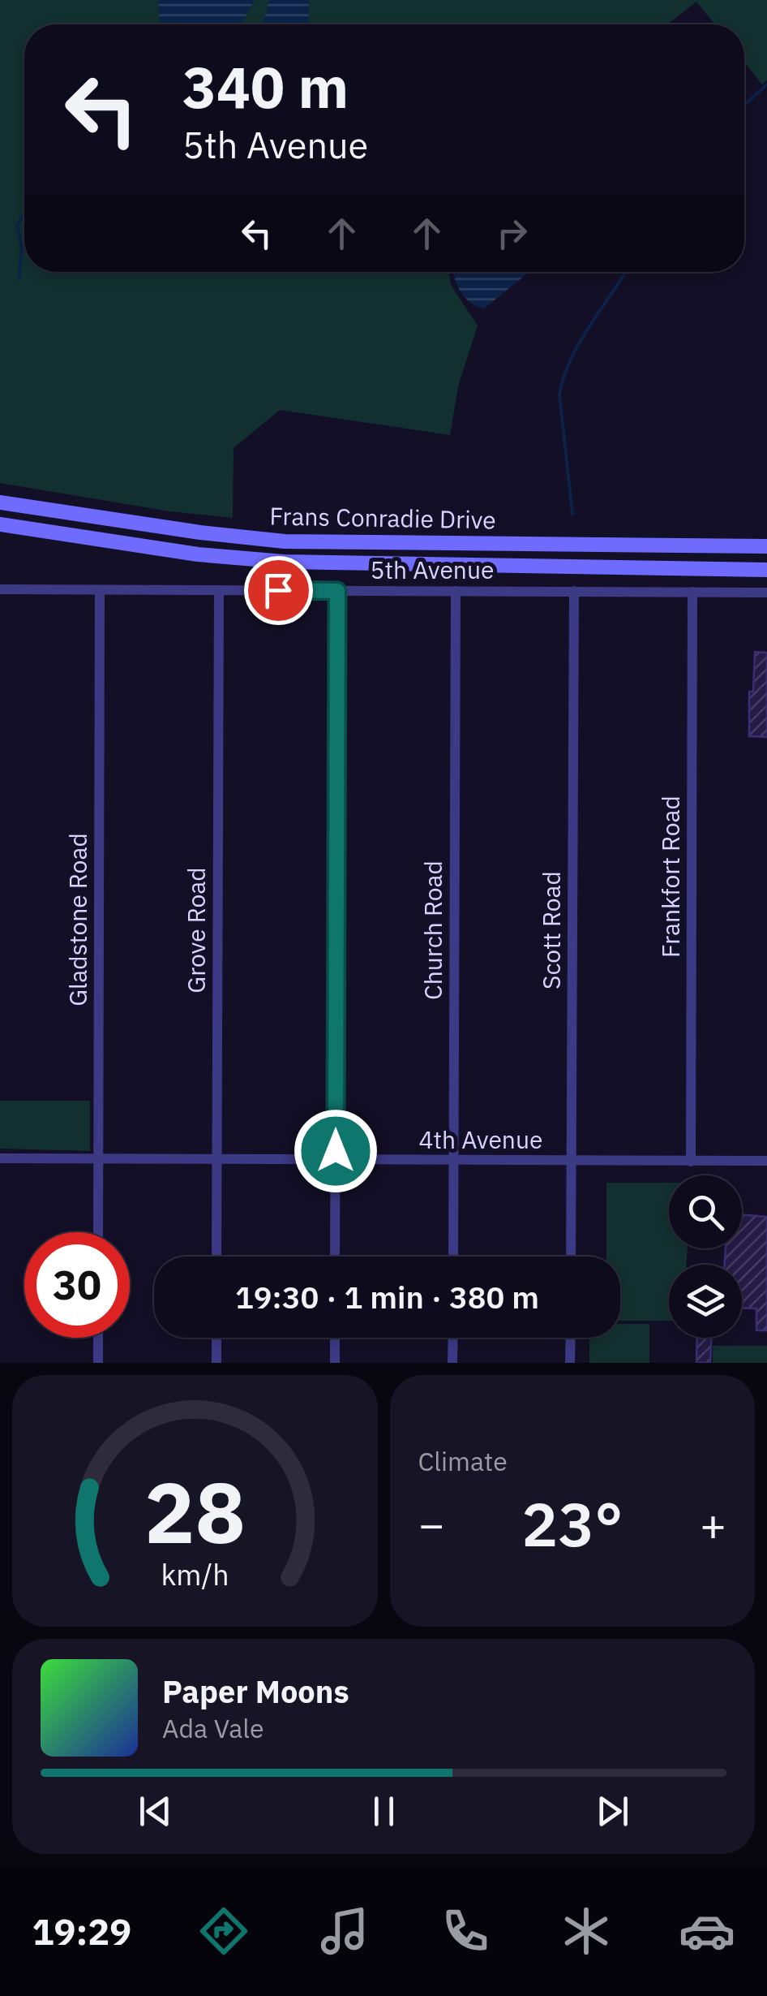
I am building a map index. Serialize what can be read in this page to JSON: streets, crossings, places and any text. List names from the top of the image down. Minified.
{"streets":{"main road":["Frans Conradie Drive"],"street":["5th Avenue","Frankfort Road","Gladstone Road","Grove Road","Church Road","Scott Road","4th Avenue"]},"crossings":[["5th Avenue","Frankfort Road"],["5th Avenue","Gladstone Road"],["5th Avenue","Grove Road"],["5th Avenue","Church Road"],["5th Avenue","Scott Road"],["Frankfort Road","4th Avenue"],["Gladstone Road","4th Avenue"],["Grove Road","4th Avenue"],["Church Road","4th Avenue"],["Scott Road","4th Avenue"]],"page":{"turn":["340 m","5th Avenue"],"limit":"30","trip":"19:30 · 1 min · 380 m","tile":"Climate","heat":["−","23°","+"],"song":["Paper Moons","Ada Vale"],"tabs":"19:29","gauge":["28","km/h"]}}
